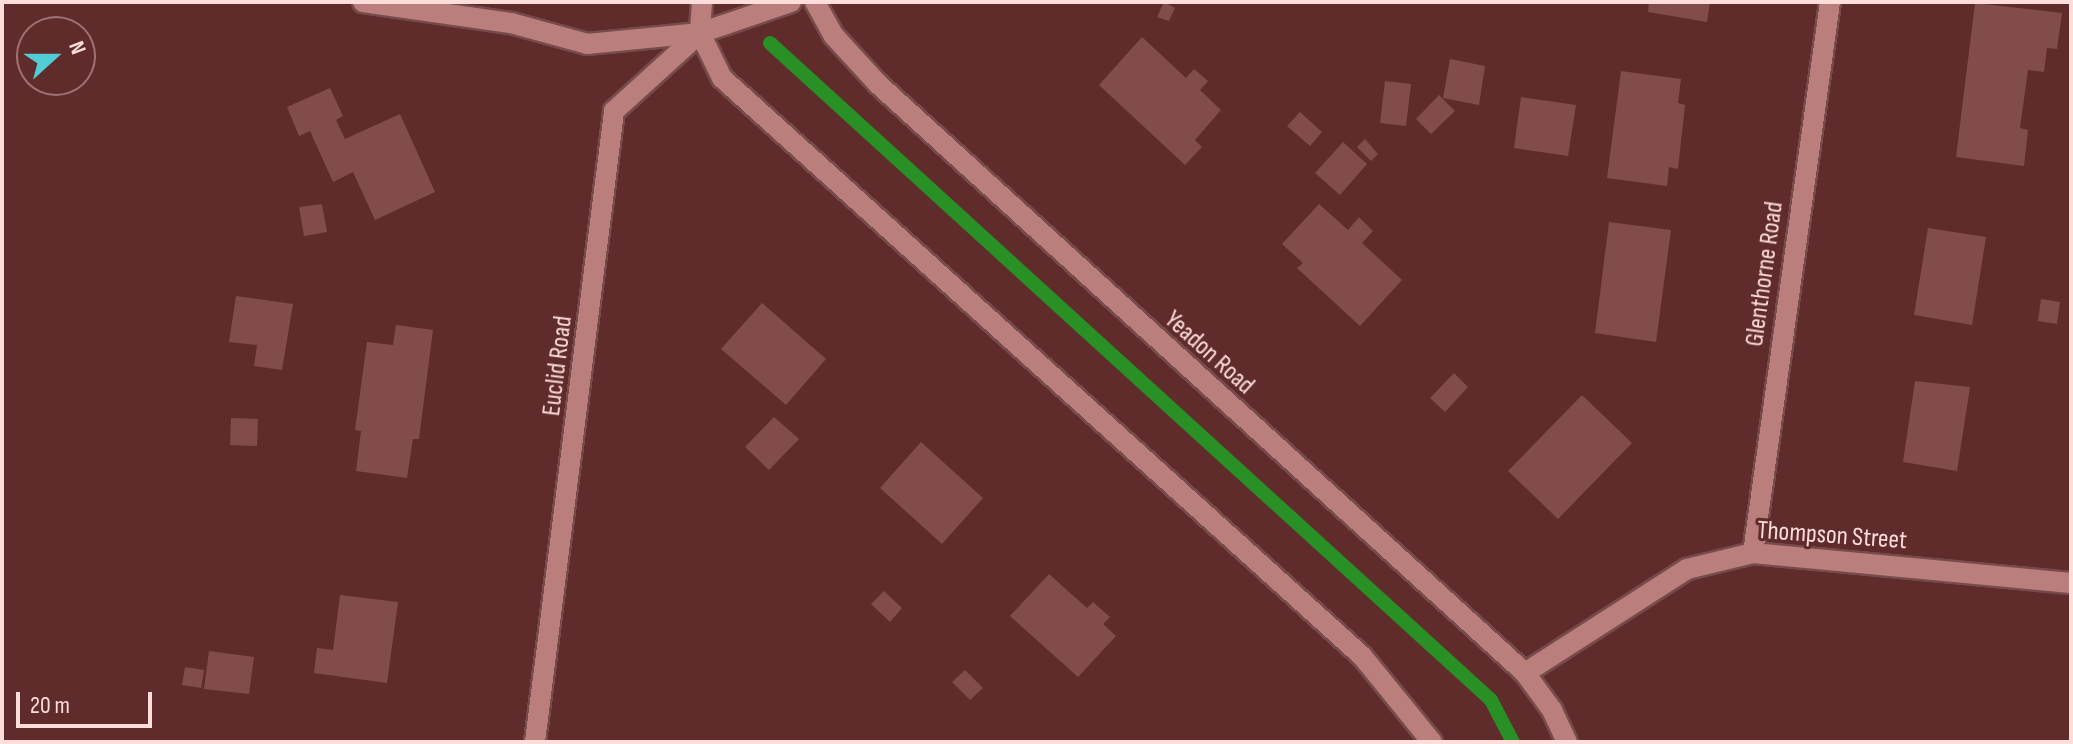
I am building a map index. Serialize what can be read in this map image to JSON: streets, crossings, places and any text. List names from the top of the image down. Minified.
{"streets":{"street":["Glenthorne Road","Yeadon Road","Euclid Road","Thompson Street"]},"crossings":[["Glenthorne Road","Thompson Street"],["Yeadon Road","Thompson Street"]],"scale_bar":"20 m","north":"right"}
